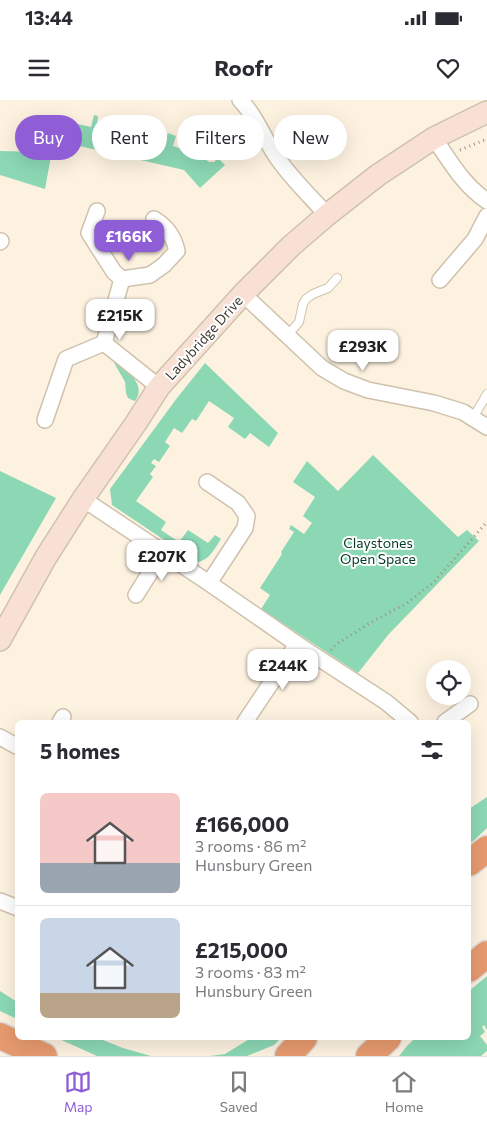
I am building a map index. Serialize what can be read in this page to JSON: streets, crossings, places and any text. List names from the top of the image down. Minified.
{"streets":{"street":["Ladybridge Drive"]},"parks":["Claystones Open Space"],"page":{"status":"13:44","header":"Roofr","chip":["Buy","Rent","Filters","New"],"price":["£166K","£215K","£293K","£207K","£244K"],"heading":"5 homes","list":[{"name":"£166,000","note":"3 rooms · 86 m² · Hunsbury Green"},{"name":"£215,000","note":"3 rooms · 83 m² · Hunsbury Green"}],"tabs":["Map","Saved","Home"]}}
